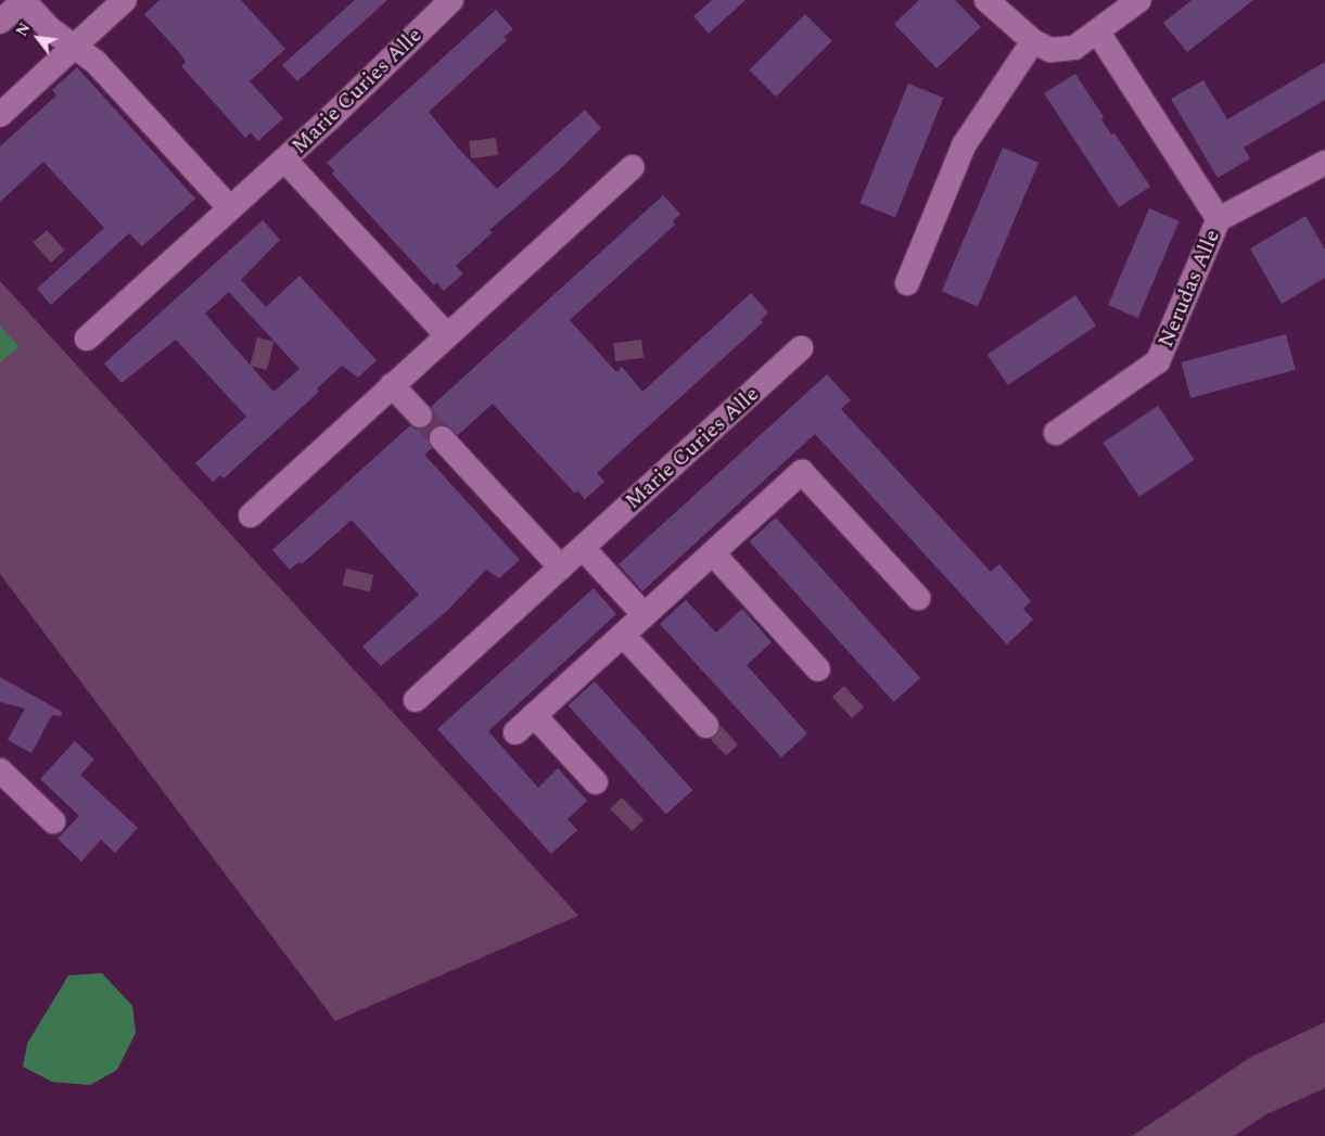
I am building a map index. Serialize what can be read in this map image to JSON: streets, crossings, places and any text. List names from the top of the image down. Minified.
{"streets":{"street":["Marie Curies Alle","Nerudas Alle"]},"north":"top left"}
